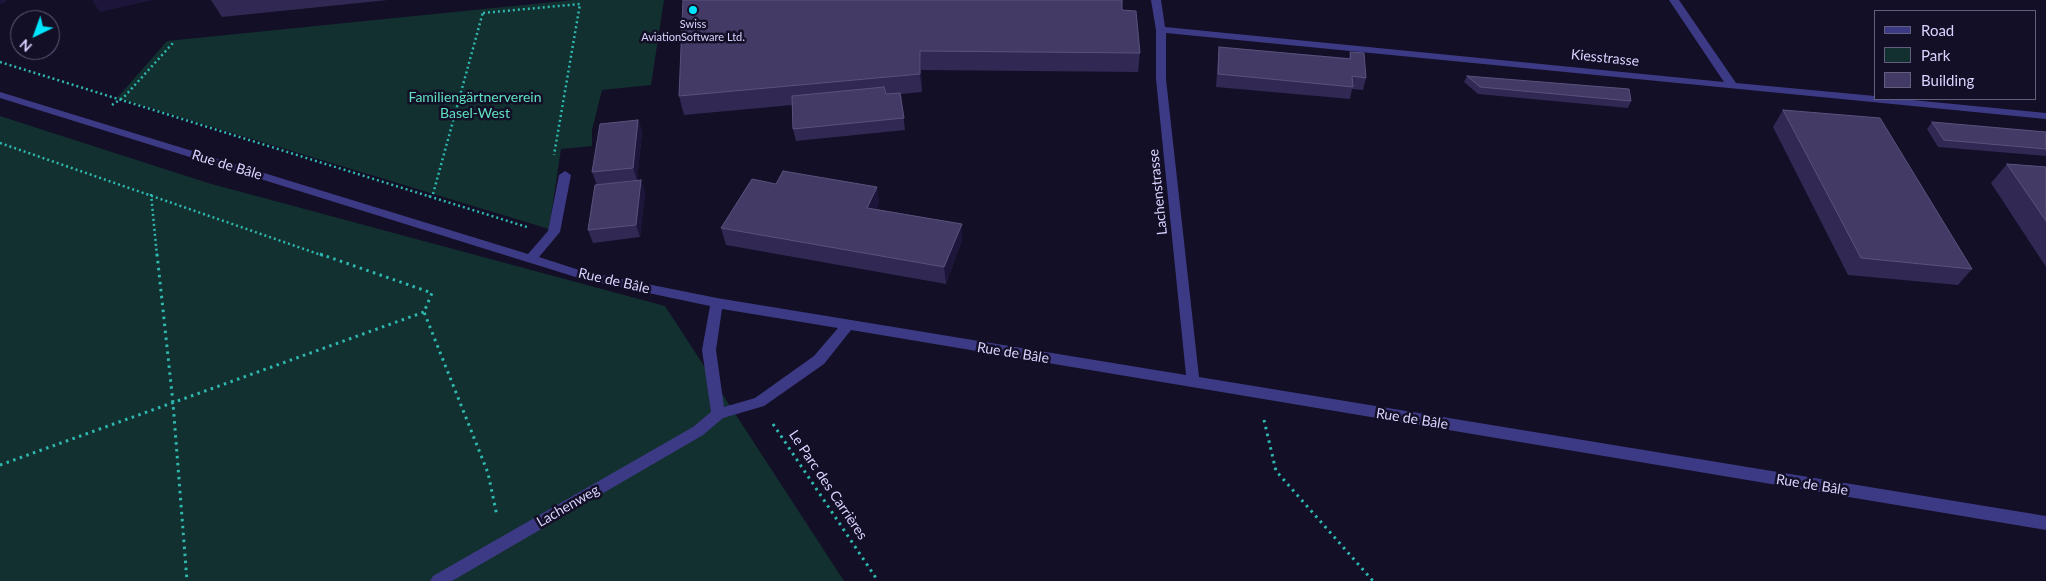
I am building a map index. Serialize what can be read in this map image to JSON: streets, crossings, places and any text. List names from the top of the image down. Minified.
{"streets":{"street":["Kiesstrasse","Rue de Bâle","Lachenstrasse","Lachenweg"],"path":["Le Parc des Carrières"]},"crossings":[["Kiesstrasse","Lachenstrasse"],["Rue de Bâle","Lachenstrasse"]],"parks":["Familiengärtnerverein Basel-West"],"places":["Swiss AviationSoftware Ltd."],"legend":["Road","Park","Building"],"north":"bottom left"}
